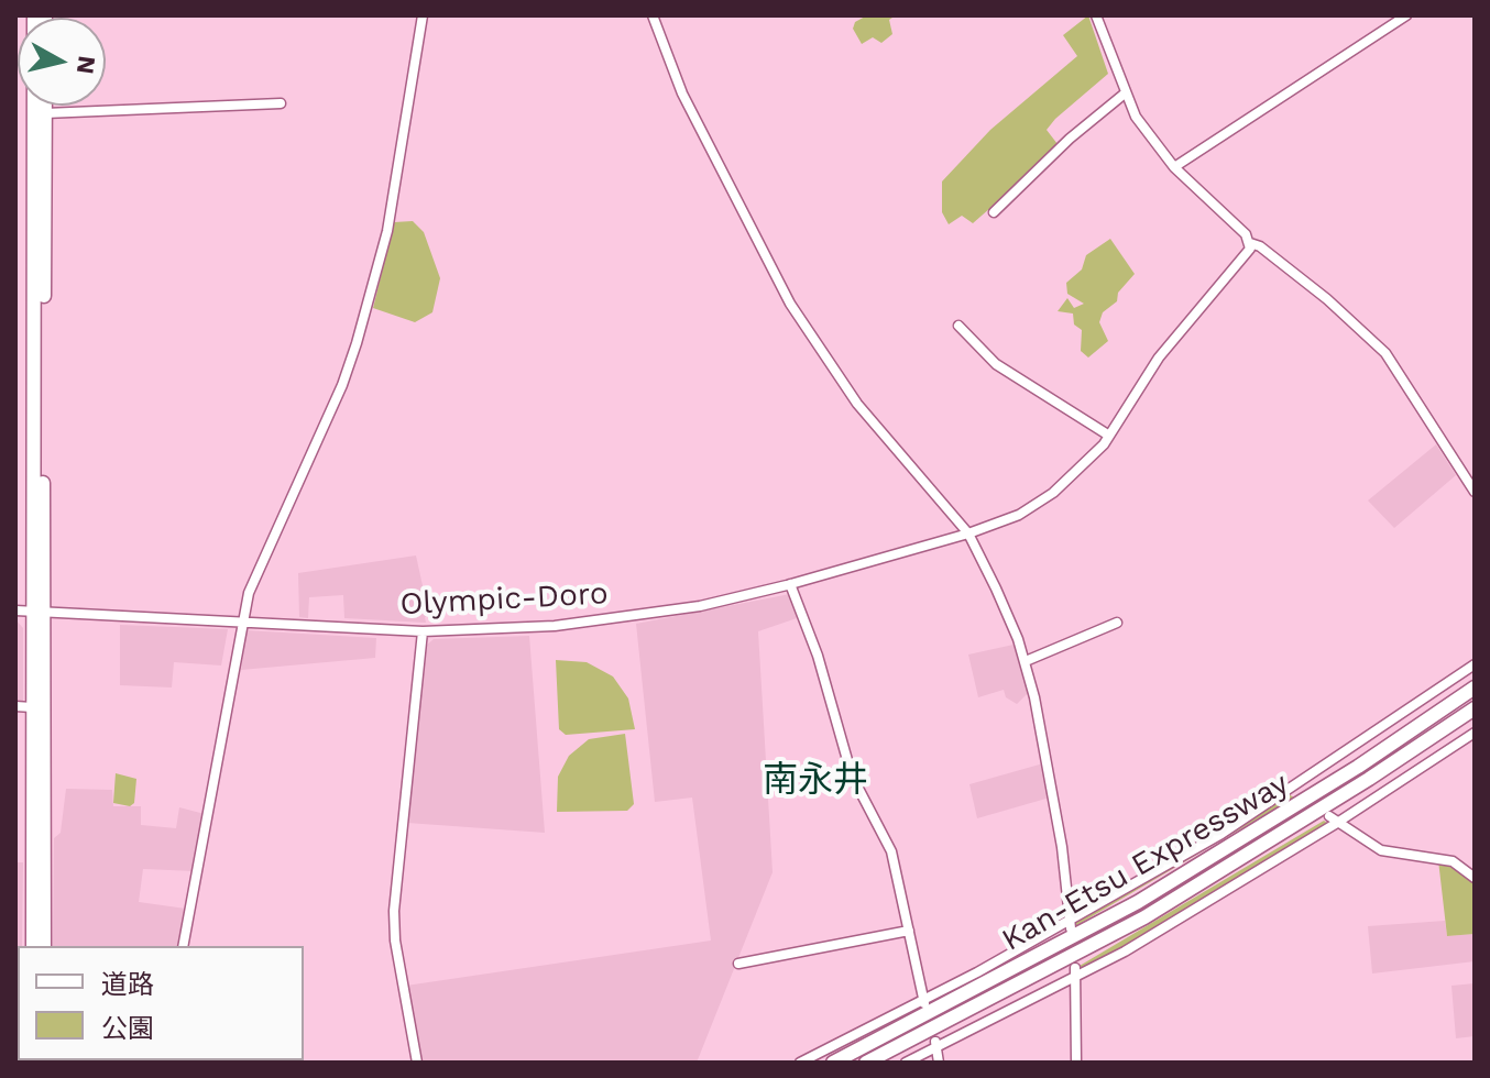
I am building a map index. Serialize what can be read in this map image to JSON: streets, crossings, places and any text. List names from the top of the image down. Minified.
{"streets":{"highway":["Kan-Etsu Expressway"],"street":["Olympic-Doro"]},"districts":["南永井"],"legend":["道路","公園"],"north":"right"}
